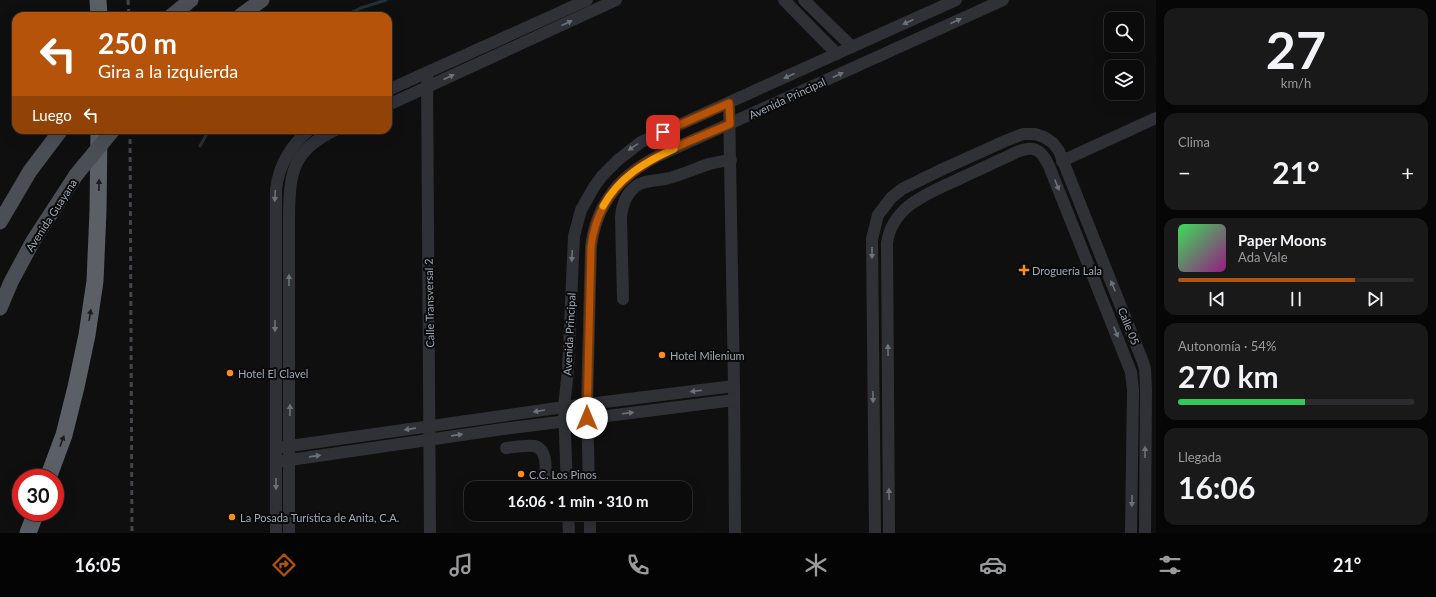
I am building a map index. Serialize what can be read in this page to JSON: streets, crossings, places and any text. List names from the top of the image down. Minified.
{"streets":{"main road":["Avenida Guayana"],"street":["Avenida Principal","Calle Transversal 2","Calle 05"]},"places":{"health":["Droguería Lala"],"other":["Hotel Milenium","Hotel El Clavel","C.C. Los Pinos","La Posada Turística de Anita, C.A."]},"page":{"tile":[["27","km/h"],"Clima",["Autonomía · 54%","270 km"],["Llegada","16:06"]],"turn":["250 m","Gira a la izquierda"],"then":"Luego","heat":["−","21°","+"],"song":["Paper Moons","Ada Vale"],"limit":"30","trip":"16:06 · 1 min · 310 m","tabs":["16:05","21°"]}}
